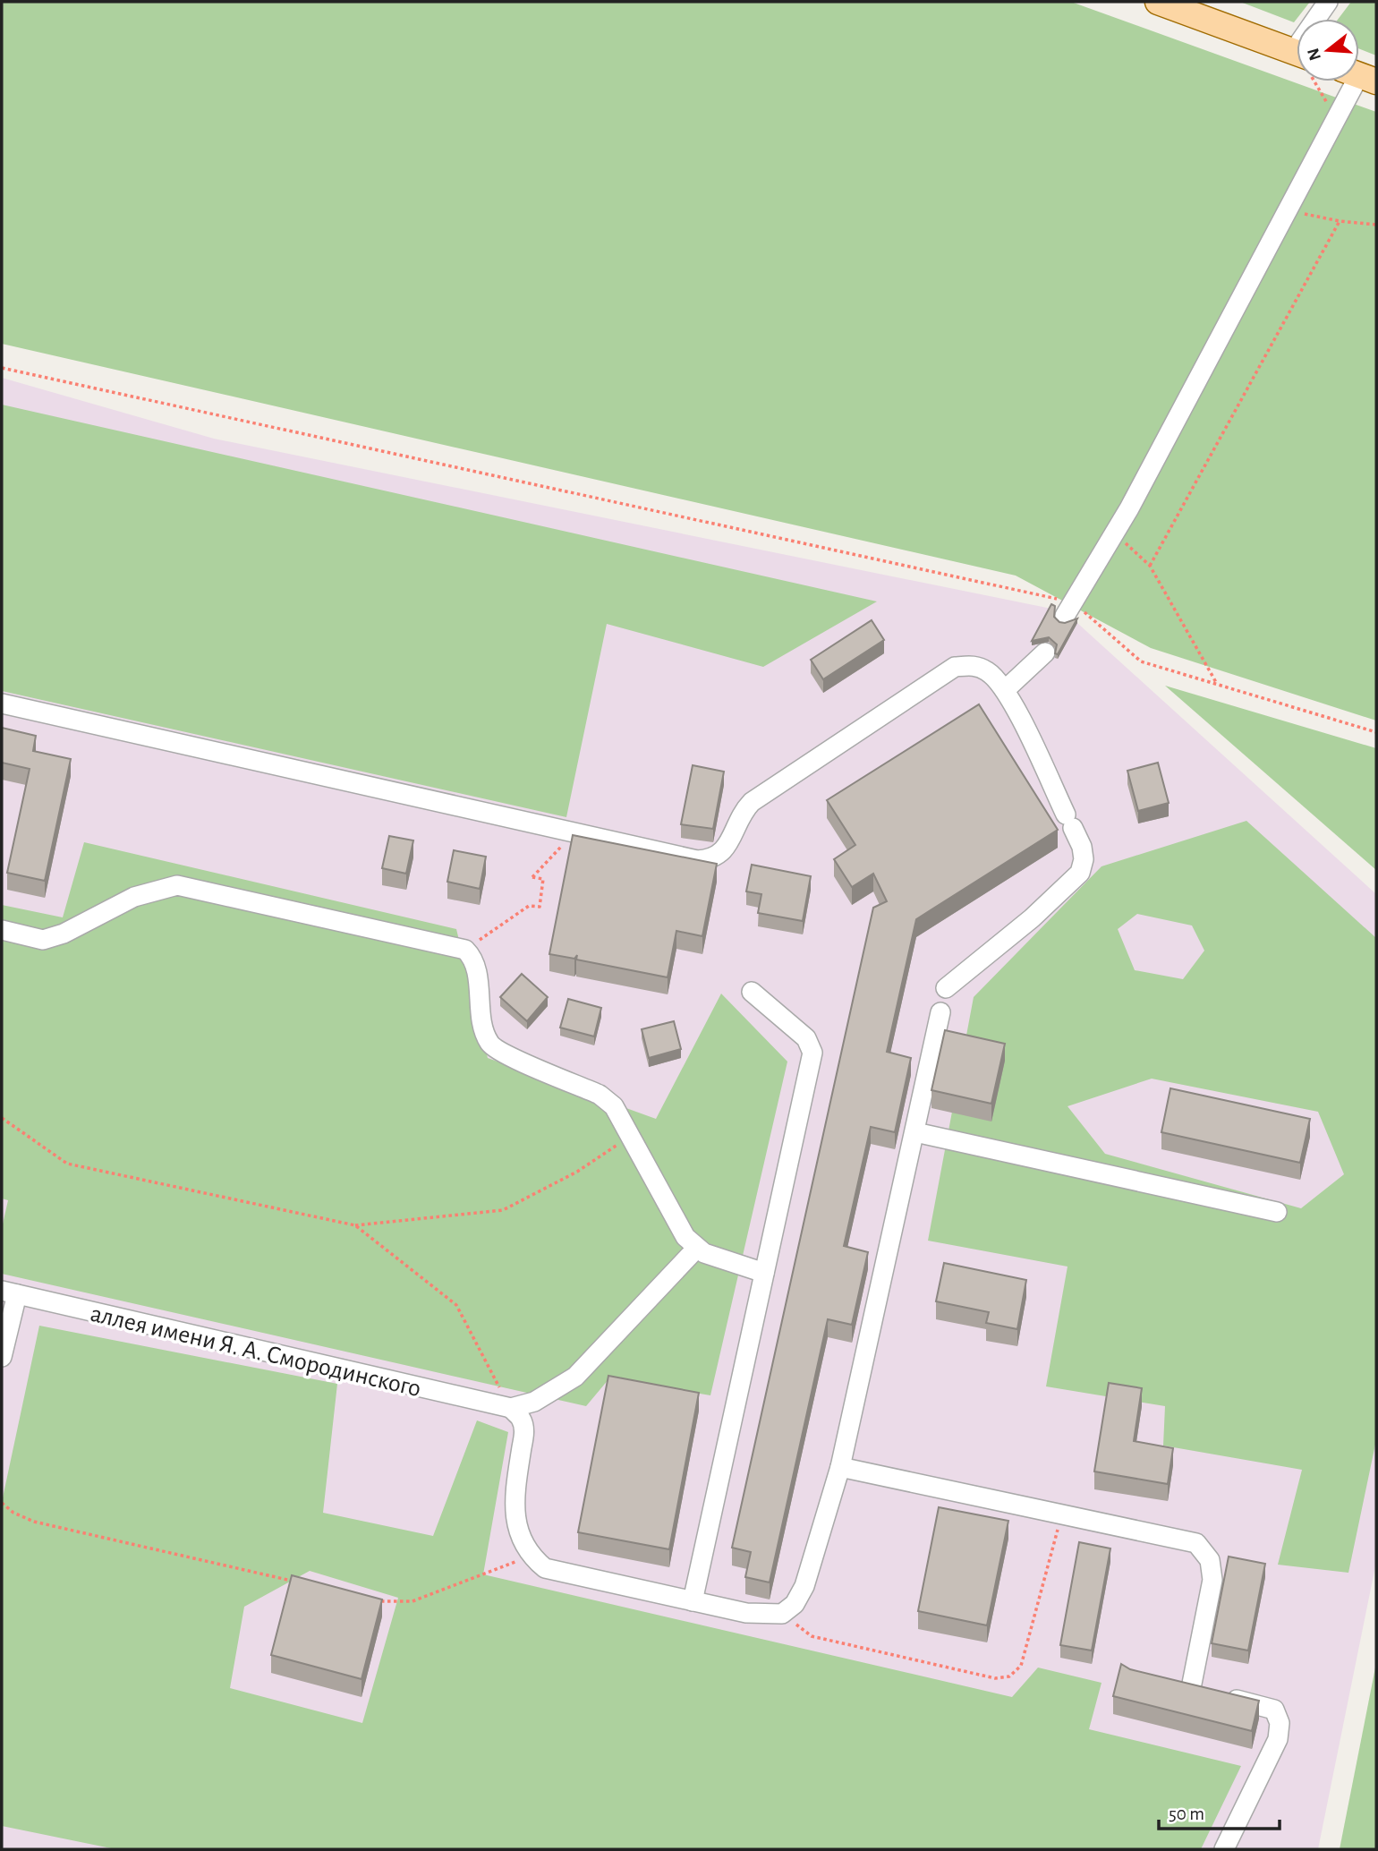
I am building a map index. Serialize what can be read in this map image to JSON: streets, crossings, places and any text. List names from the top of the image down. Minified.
{"streets":{"street":["аллея имени Я. А. Смородинского"]},"scale_bar":"50 m","north":"left"}
